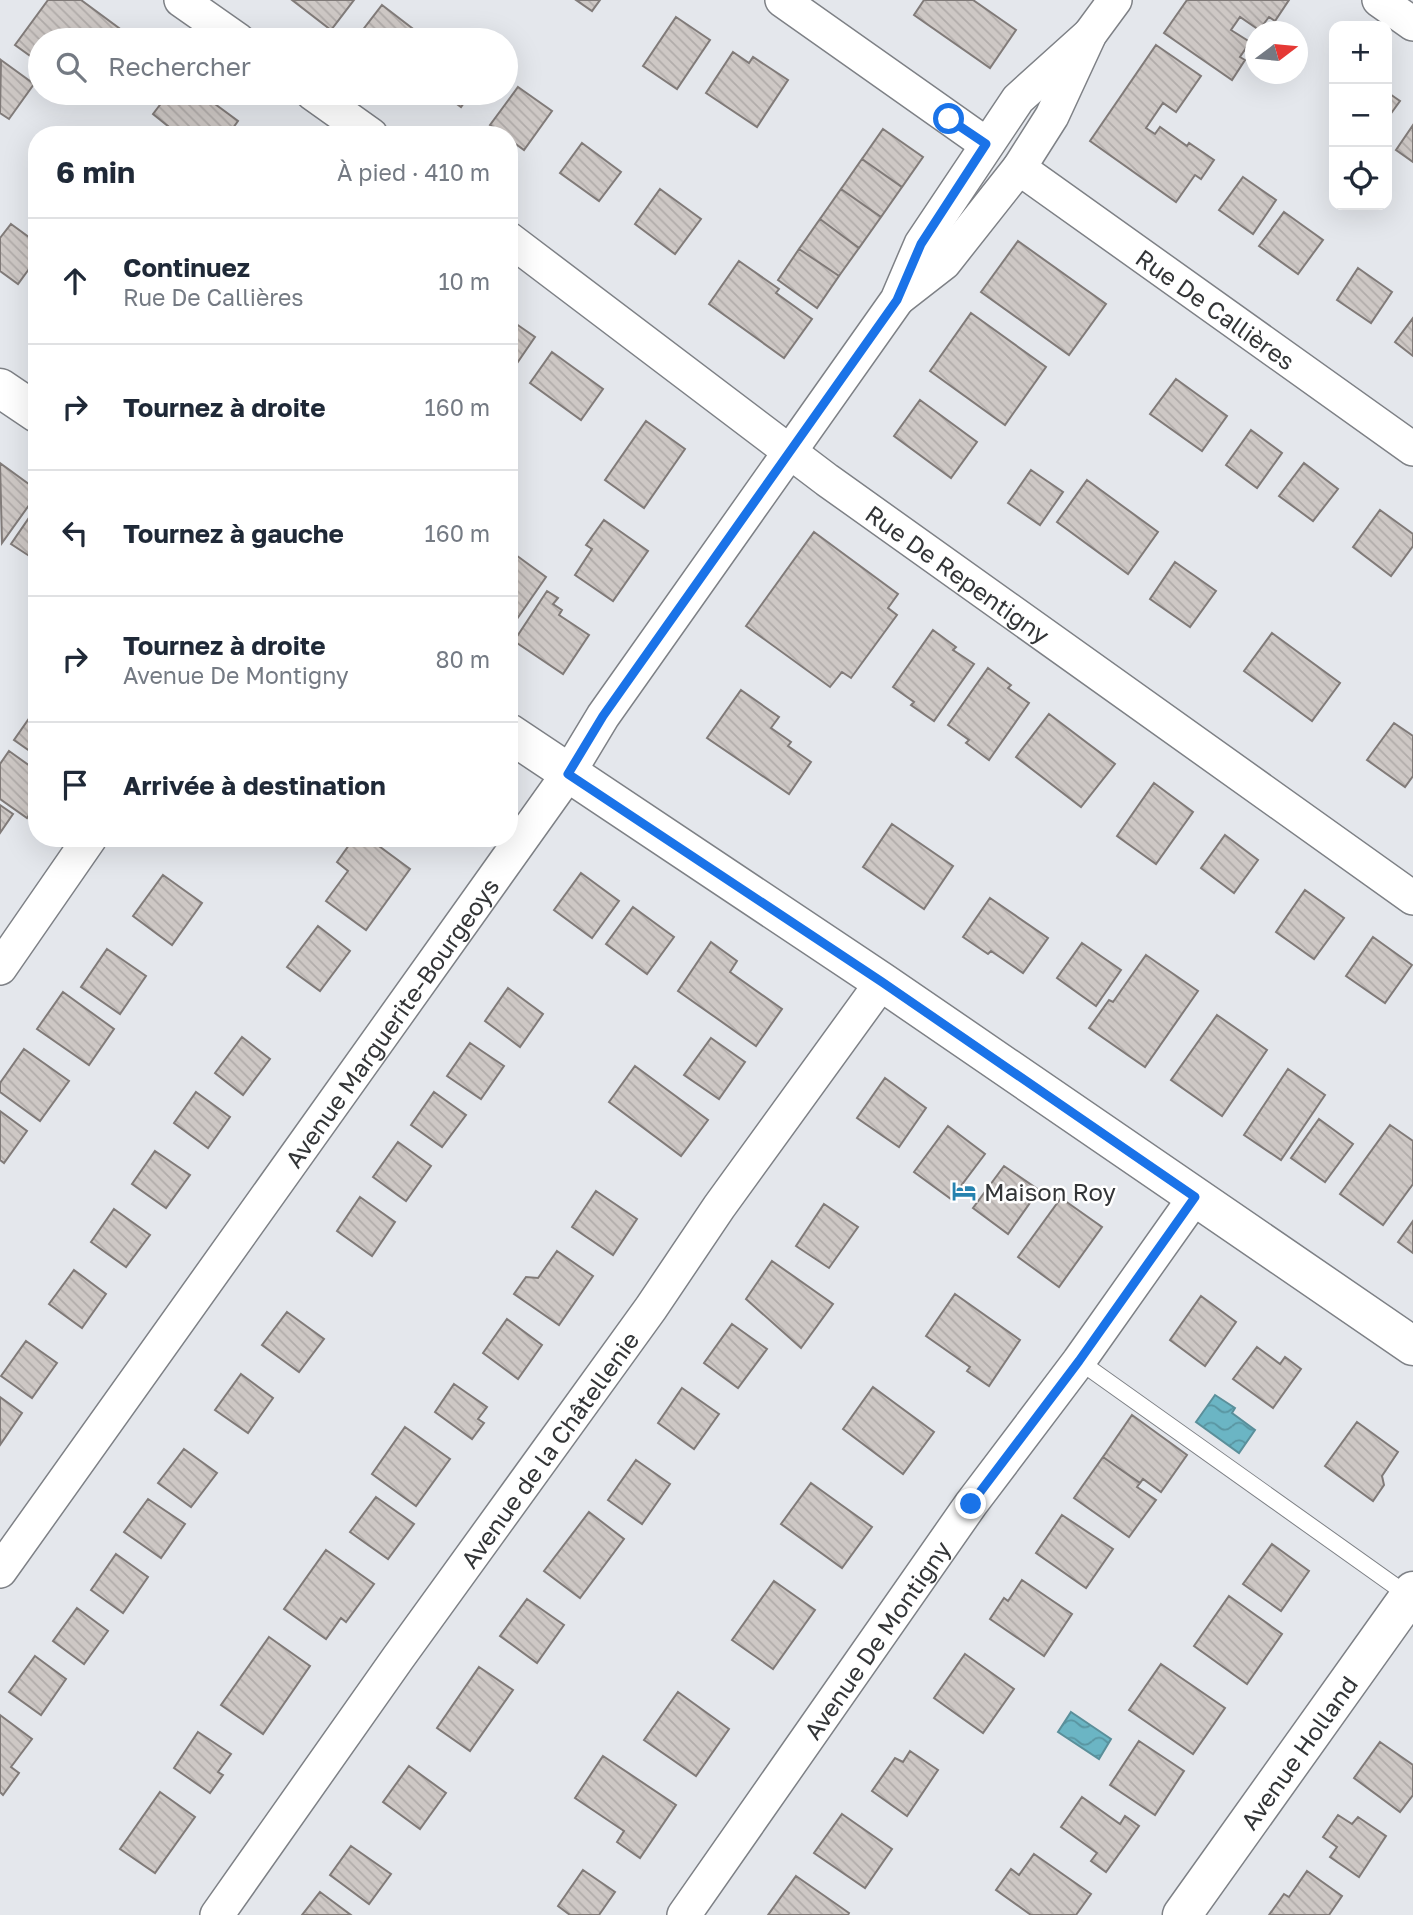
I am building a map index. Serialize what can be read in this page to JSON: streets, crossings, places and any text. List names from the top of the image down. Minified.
{"streets":{"main road":["Avenue Holland"],"street":["Rue De Callières","Rue De Repentigny","Avenue Marguerite-Bourgeoys","Avenue de la Châtellenie","Avenue De Montigny"]},"crossings":[["Rue De Callières","Avenue Marguerite-Bourgeoys"],["Rue De Repentigny","Avenue Marguerite-Bourgeoys"]],"places":{"hotel":["Maison Roy"]},"north":"right","page":{"map_buttons":["+","−"],"search":"Rechercher","heading":["6 min","À pied · 410 m"],"list":[["Continuez","Rue De Callières","10 m"],["Tournez à droite","160 m"],["Tournez à gauche","160 m"],["Tournez à droite","Avenue De Montigny","80 m"],"Arrivée à destination"]}}
